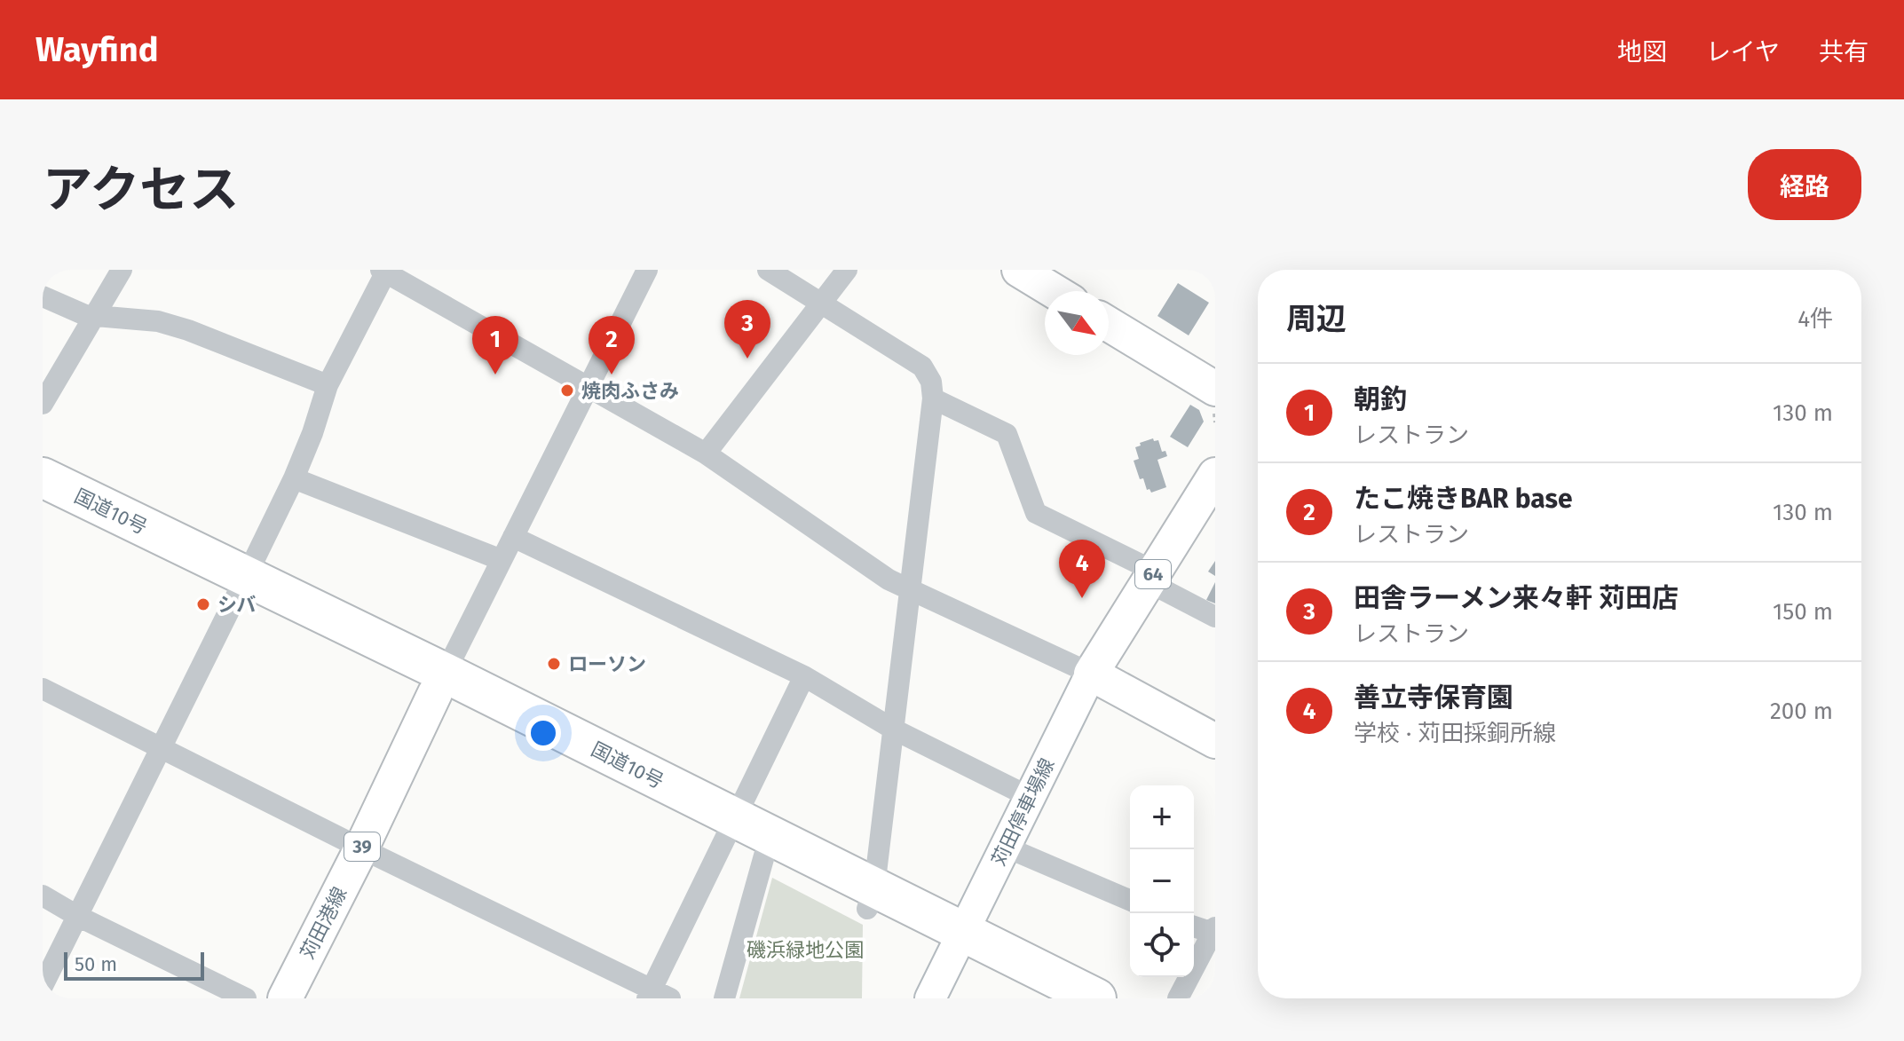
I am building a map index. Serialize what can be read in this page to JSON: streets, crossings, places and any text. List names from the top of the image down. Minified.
{"streets":{"highway":["国道10号"],"main road":["64","苅田停車場線","39","苅田港線"]},"crossings":[["国道10号","苅田停車場線"],["国道10号","苅田港線"],["64","苅田停車場線"]],"parks":["磯浜緑地公園"],"places":["焼肉ふさみ","シバ","ローソン"],"scale_bar":"50 m","north":"bottom right","page":{"header":"Wayfind","nav":["地図","レイヤ","共有"],"title":"アクセス","buttons":"経路","heading":["周辺","4件"],"pins":["3","1","2","4"],"list":[{"mark":"1","name":"朝釣","note":"レストラン","value":"130 m"},{"mark":"2","name":"たこ焼きBAR base","note":"レストラン","value":"130 m"},{"mark":"3","name":"田舎ラーメン来々軒 苅田店","note":"レストラン","value":"150 m"},{"mark":"4","name":"善立寺保育園","note":"学校 · 苅田採銅所線","value":"200 m"}],"map_buttons":["+","−"],"scale":"50 m"}}
